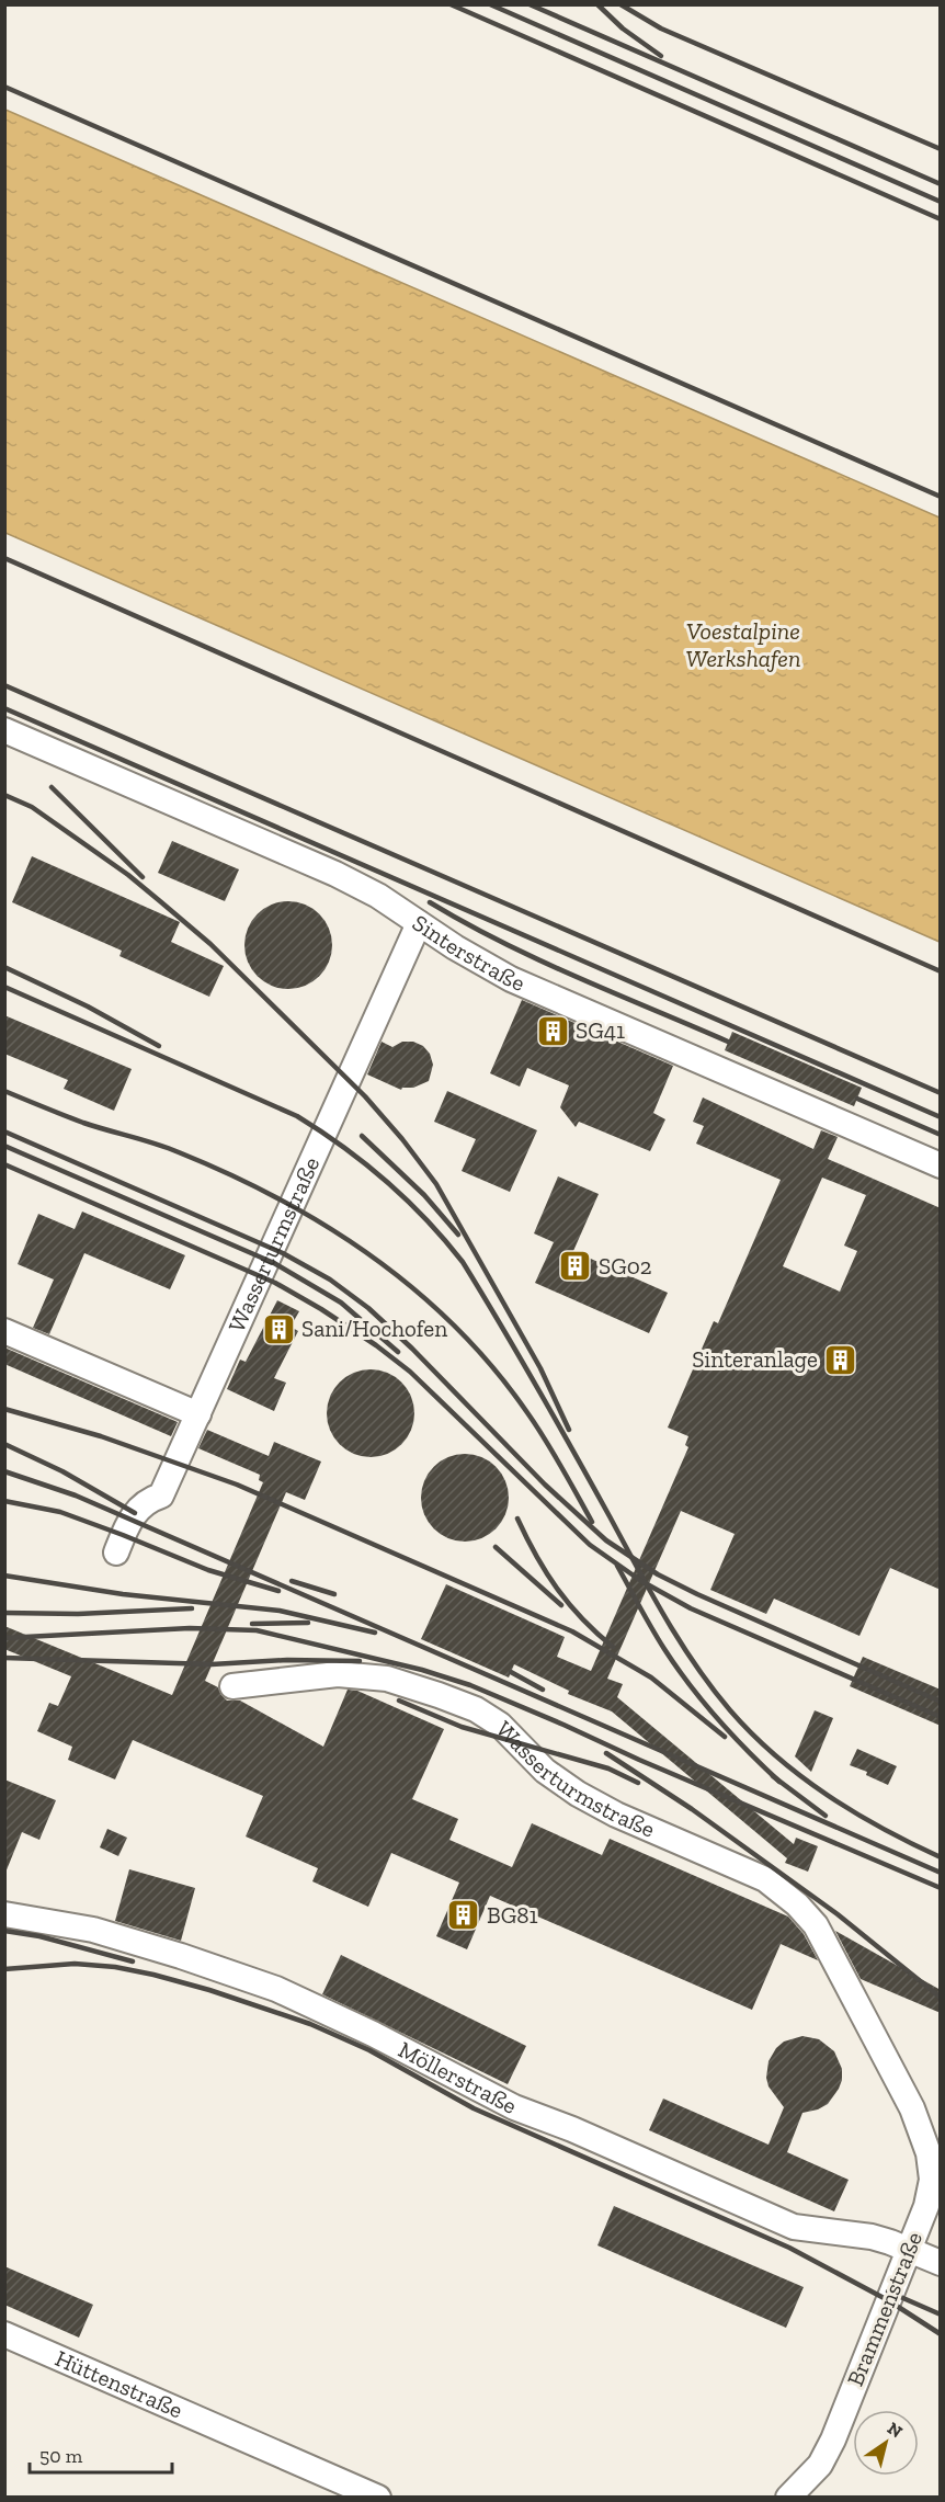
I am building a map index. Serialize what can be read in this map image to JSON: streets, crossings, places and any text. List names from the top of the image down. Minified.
{"streets":{"street":["Sinterstraße","Wasserturmstraße","Möllerstraße","Brammenstraße","Hüttenstraße"]},"crossings":[["Sinterstraße","Wasserturmstraße"],["Wasserturmstraße","Brammenstraße"],["Möllerstraße","Brammenstraße"]],"water":["Voestalpine Werkshafen"],"places":{"building":["SG41","SG02","Sani/Hochofen","Sinteranlage","BG81"]},"scale_bar":"50 m","north":"top right"}
